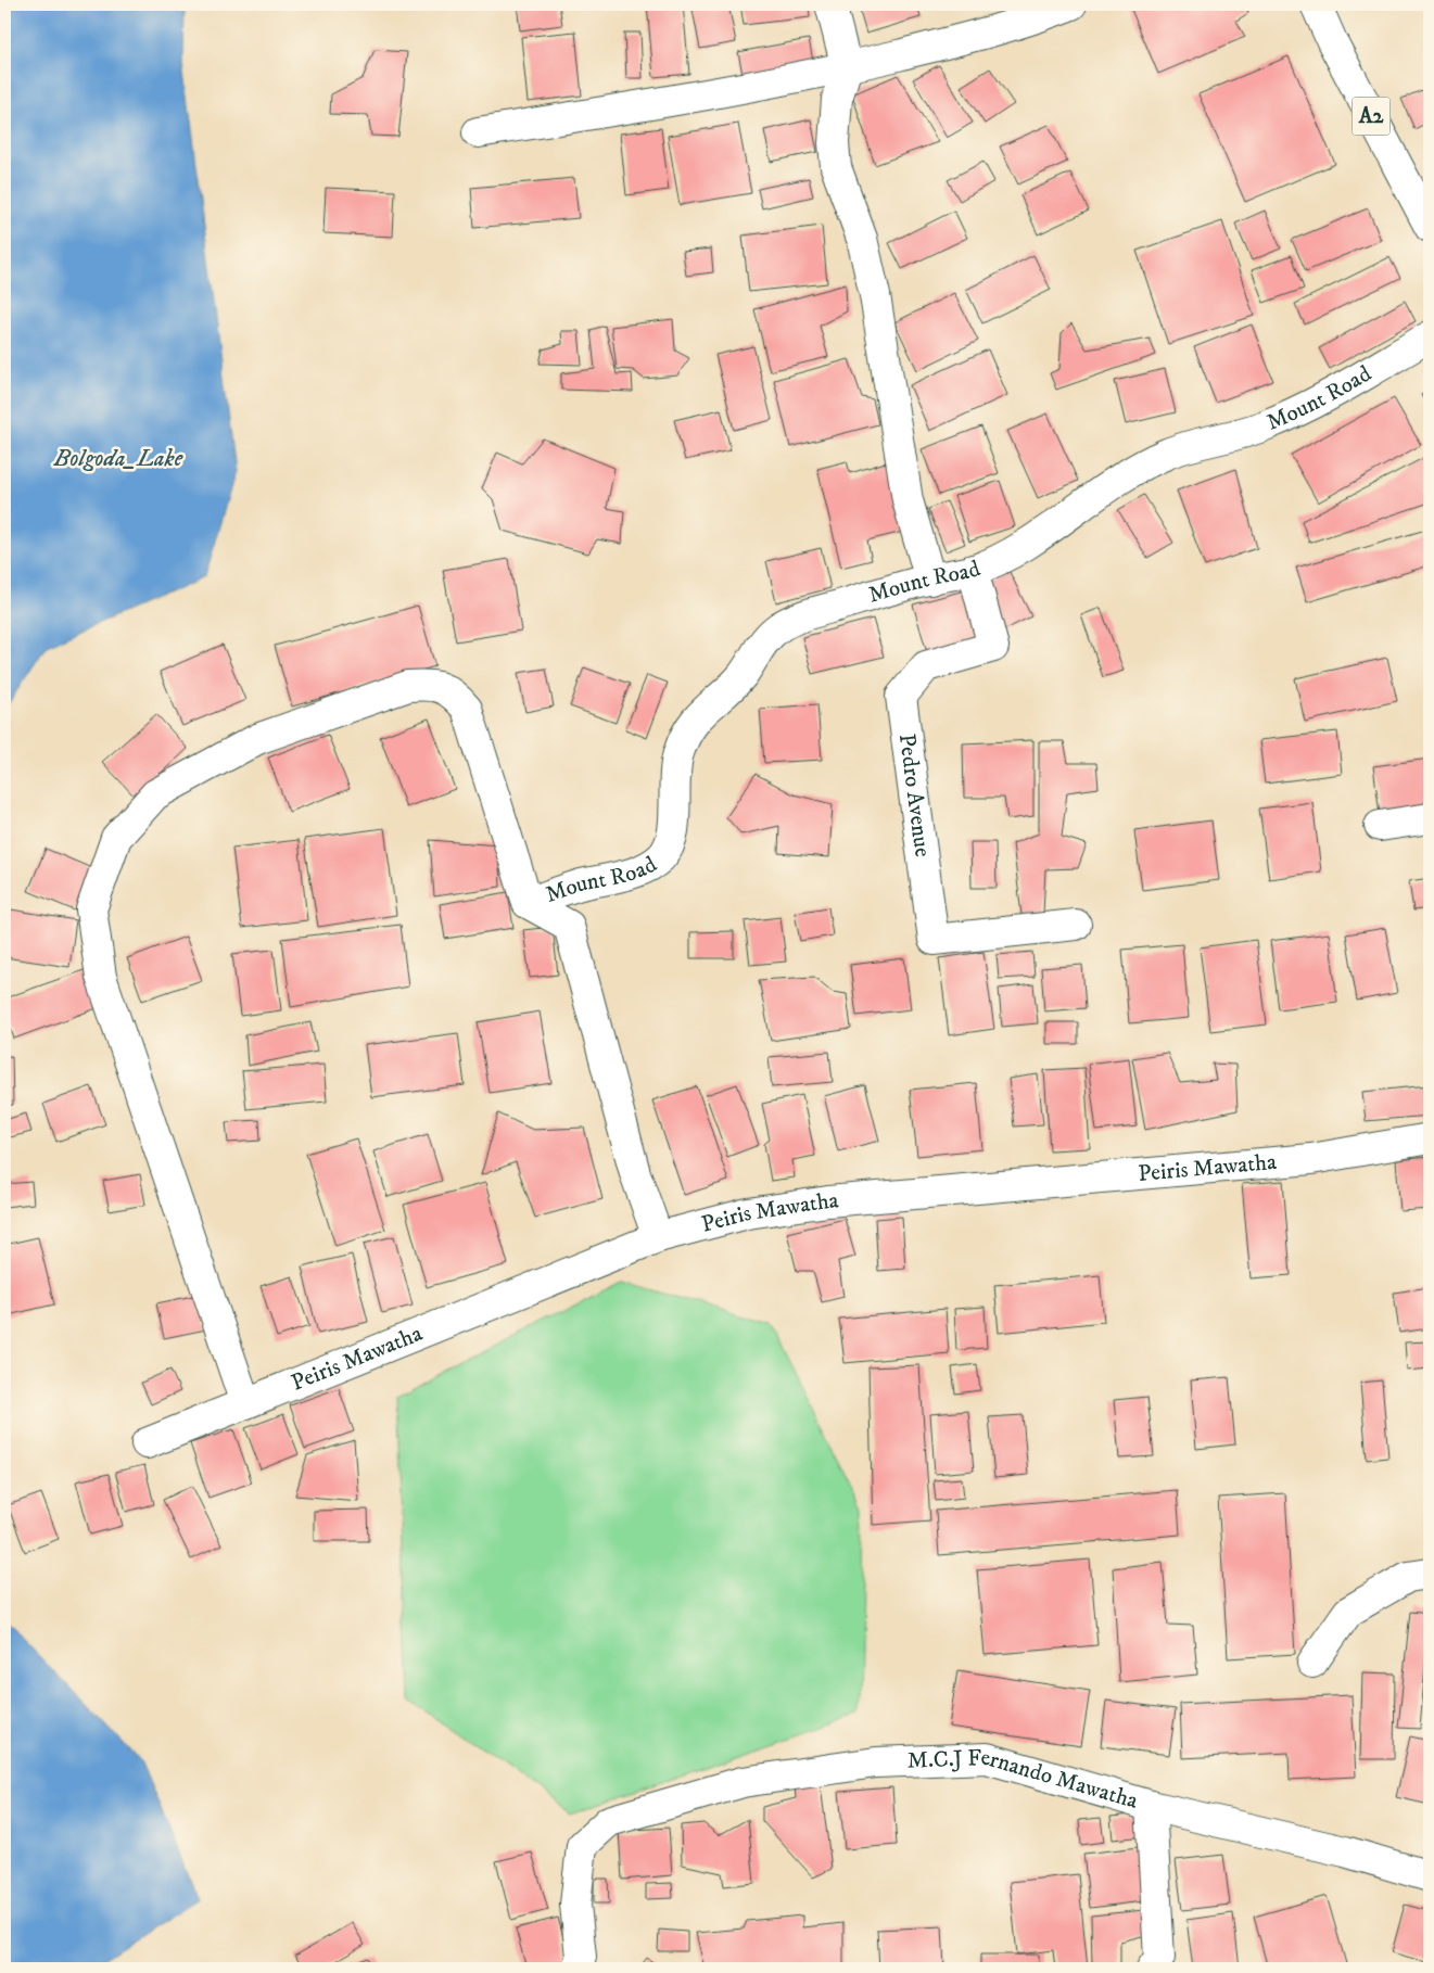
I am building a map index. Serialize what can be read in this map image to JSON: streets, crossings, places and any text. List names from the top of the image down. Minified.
{"streets":{"main road":["A2","Mount Road","Pedro Avenue","Peiris Mawatha","M.C.J Fernando Mawatha"]},"crossings":[["Mount Road","Pedro Avenue"]],"water":["Bolgoda_Lake"]}
